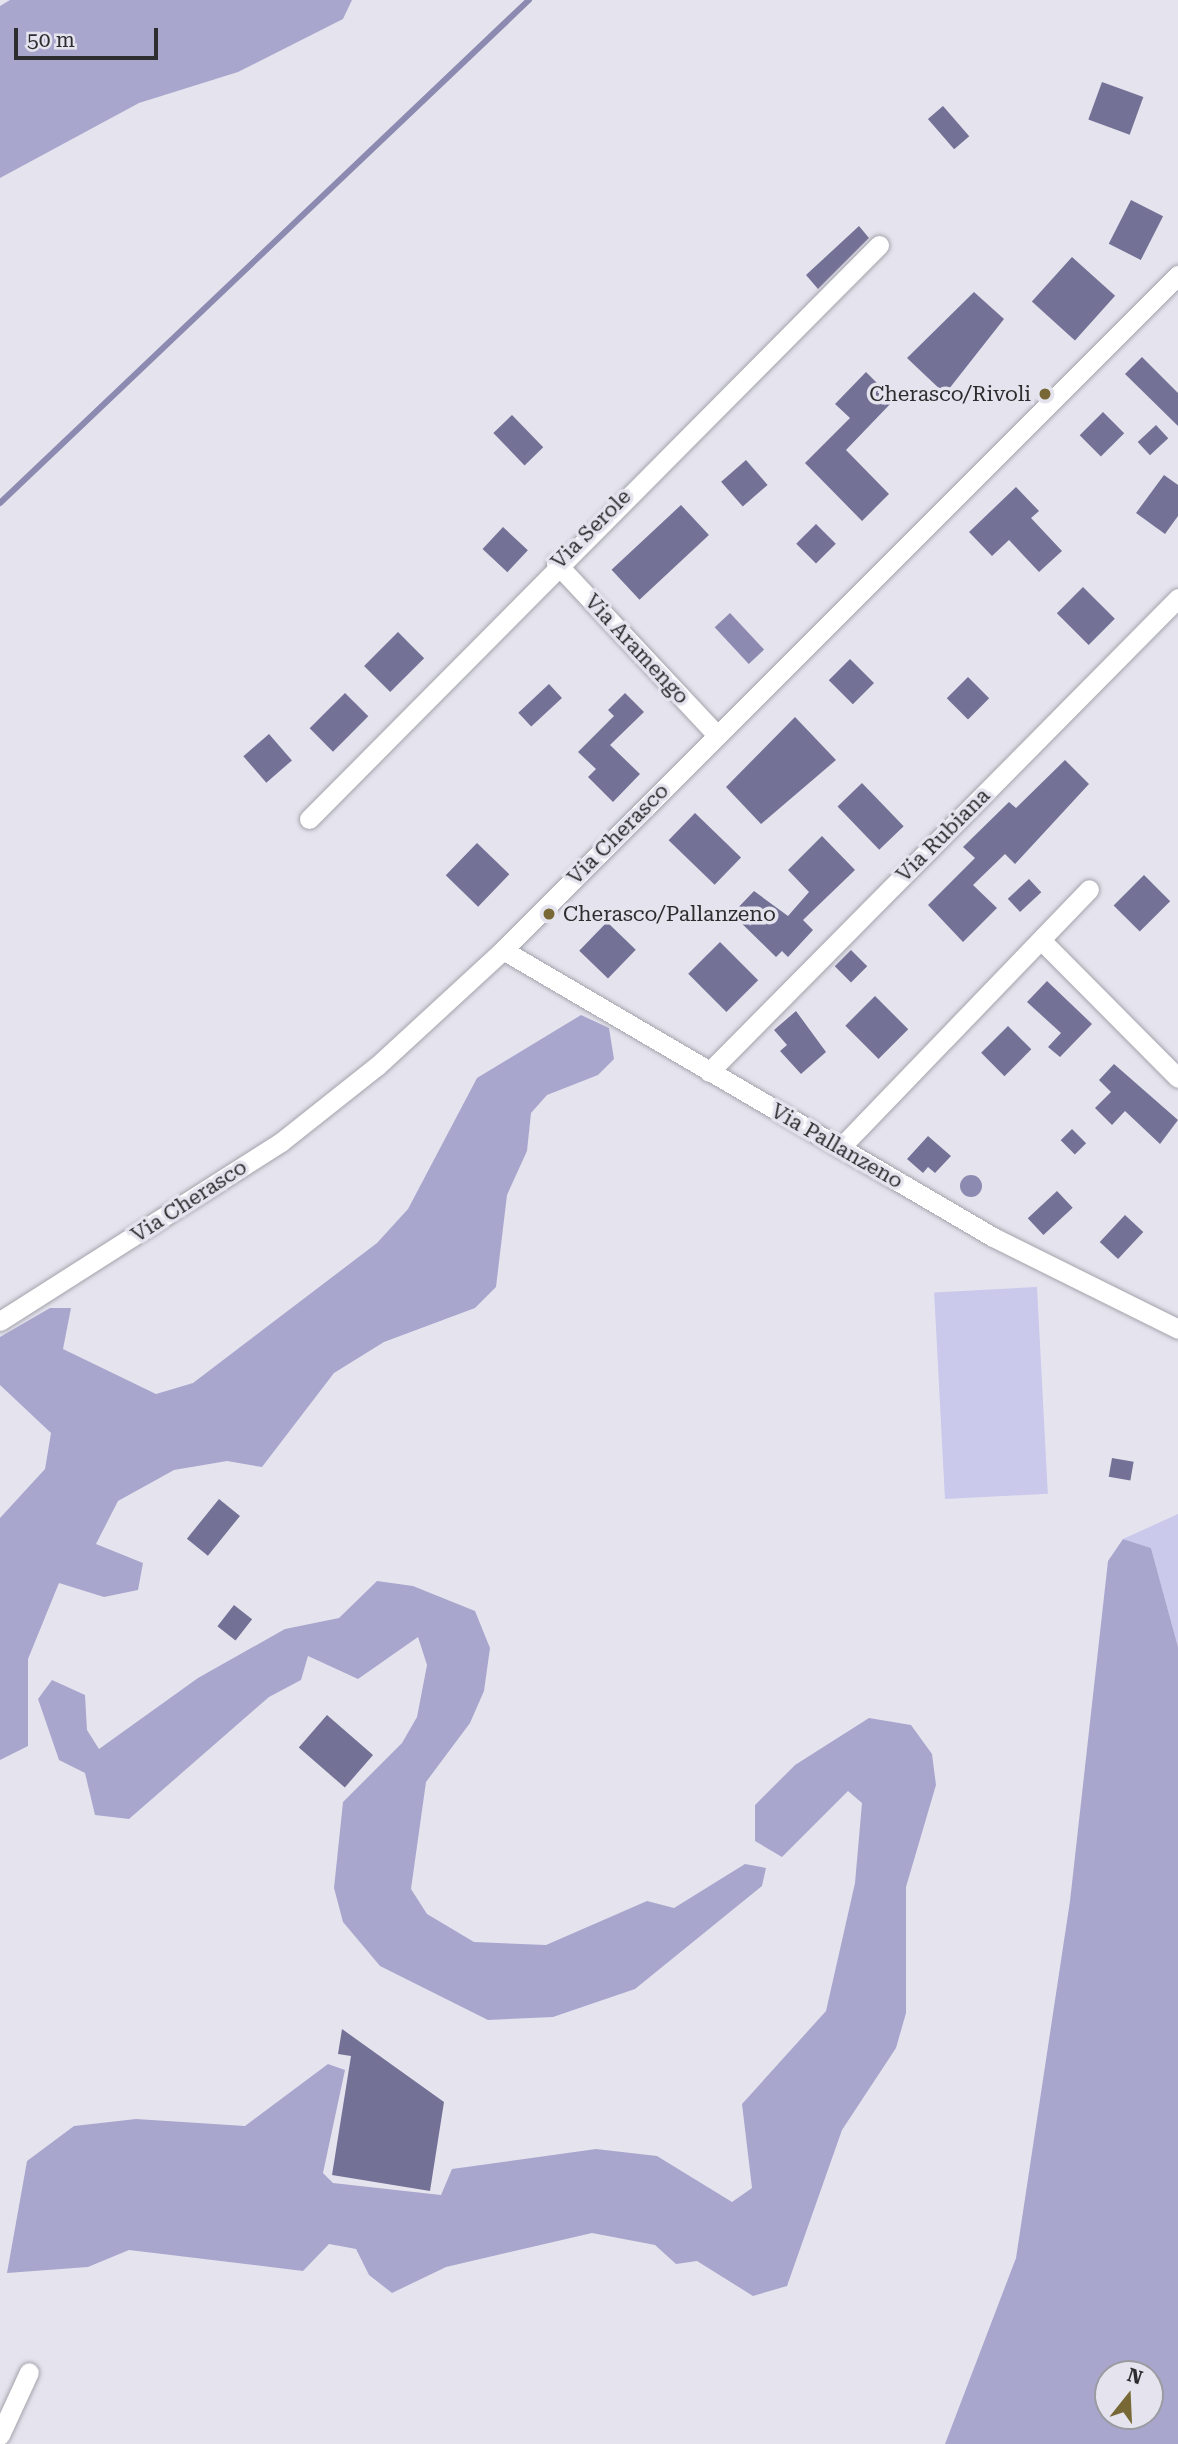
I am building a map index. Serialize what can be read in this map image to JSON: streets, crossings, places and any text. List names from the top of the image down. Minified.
{"streets":{"street":["Via Serole","Via Aramengo","Via Cherasco","Via Rubiana","Via Pallanzeno"]},"crossings":[["Via Serole","Via Aramengo"],["Via Aramengo","Via Cherasco"],["Via Cherasco","Via Pallanzeno"],["Via Rubiana","Via Pallanzeno"]],"places":["Cherasco/Rivoli","Cherasco/Pallanzeno"],"scale_bar":"50 m","north":"top"}
